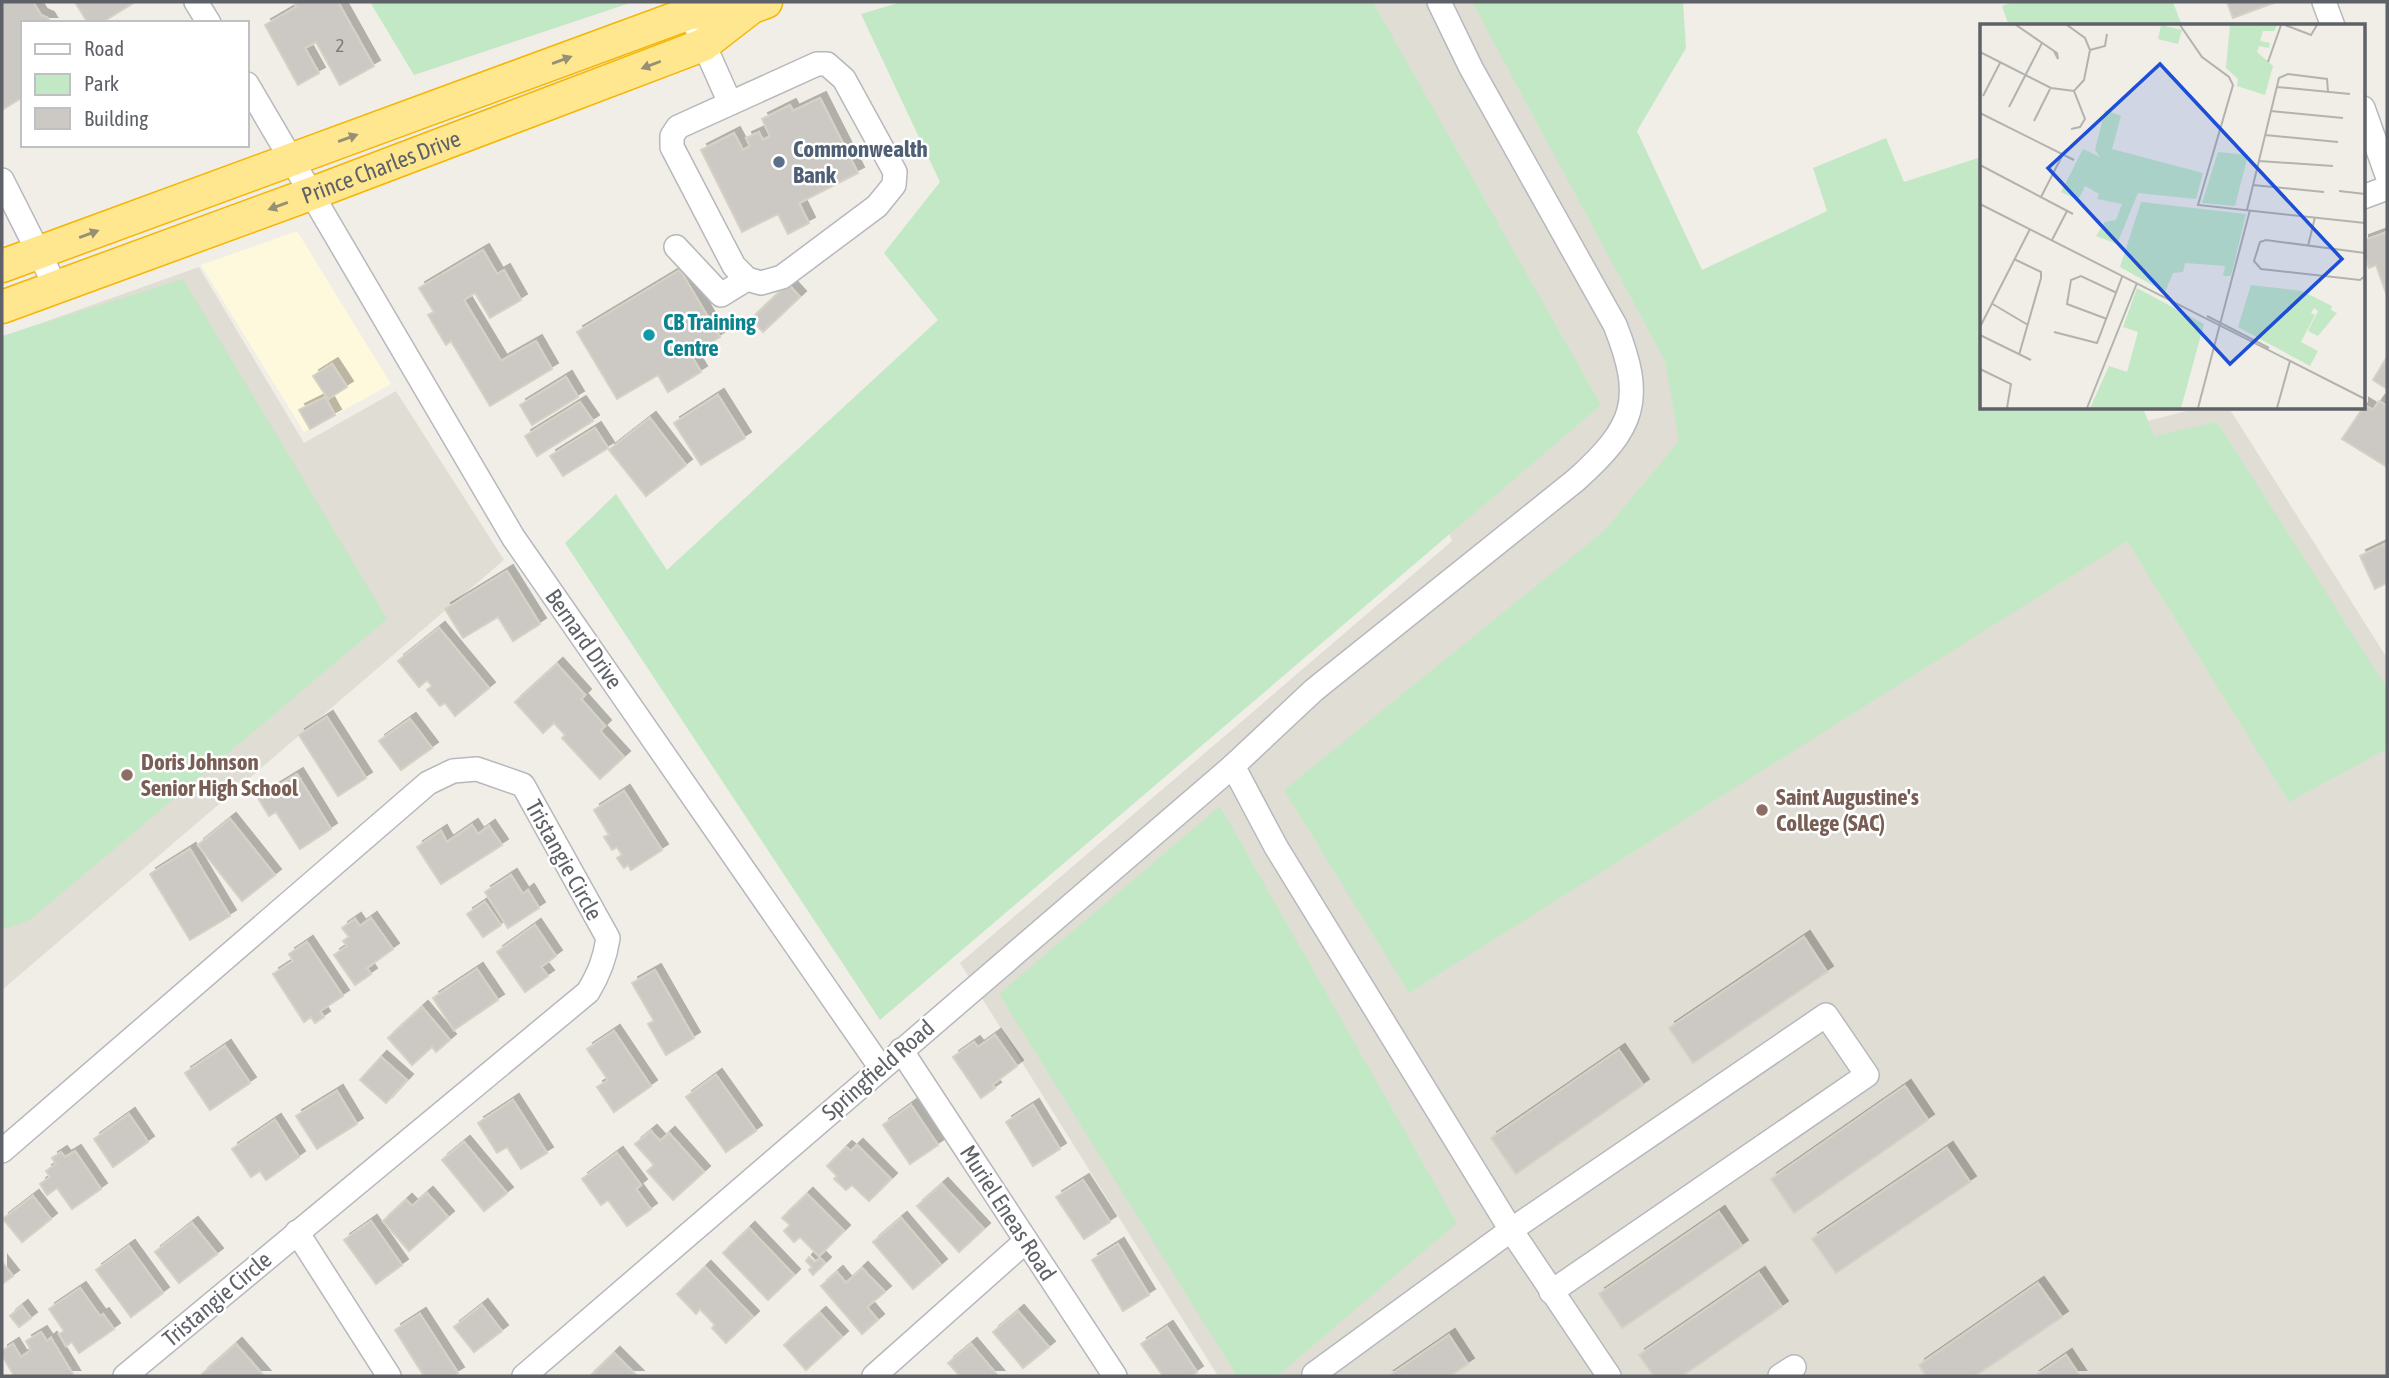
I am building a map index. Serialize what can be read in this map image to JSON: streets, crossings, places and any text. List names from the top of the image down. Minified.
{"streets":{"highway":["Prince Charles Drive"],"street":["Bernard Drive","Tristangie Circle","Springfield Road","Muriel Eneas Road"]},"crossings":[["Prince Charles Drive","Bernard Drive"],["Bernard Drive","Springfield Road"],["Springfield Road","Muriel Eneas Road"]],"places":["Commonwealth Bank","CB Training Centre","Doris Johnson Senior High School","Saint Augustine's College (SAC)"],"house_numbers":["2"],"legend":["Road","Park","Building"]}
